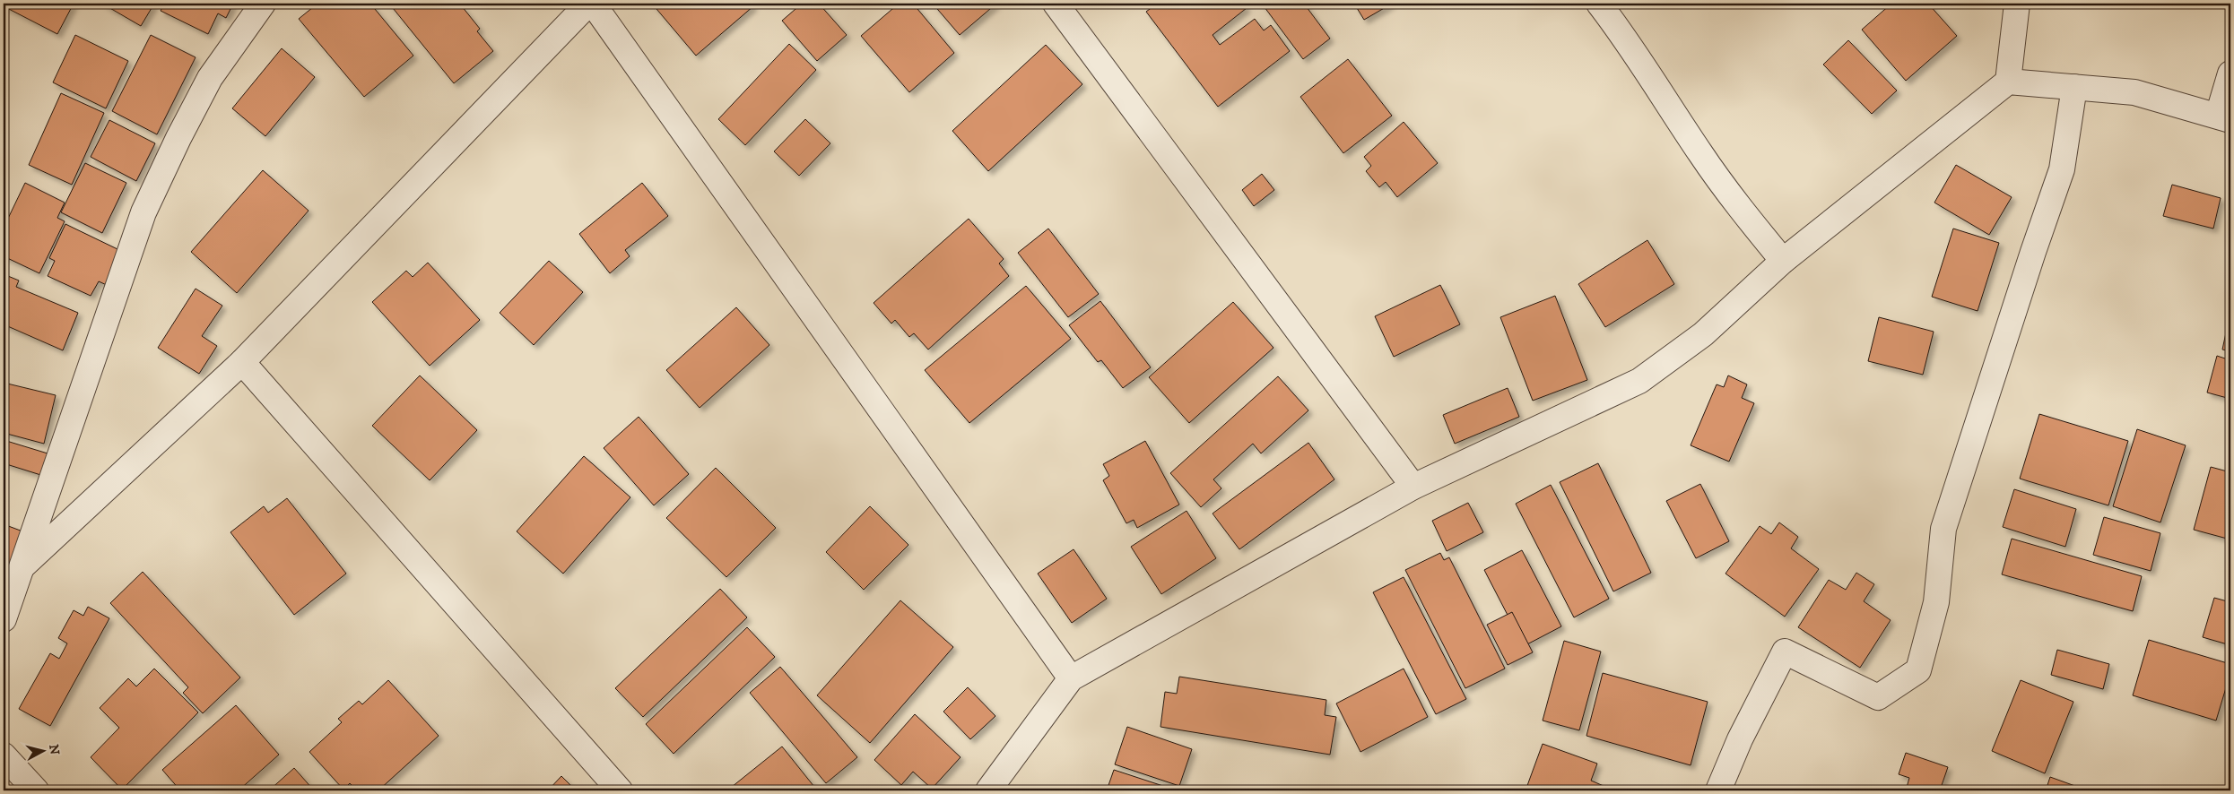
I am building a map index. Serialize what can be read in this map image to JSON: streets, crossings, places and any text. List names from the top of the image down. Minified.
{"north":"right"}
